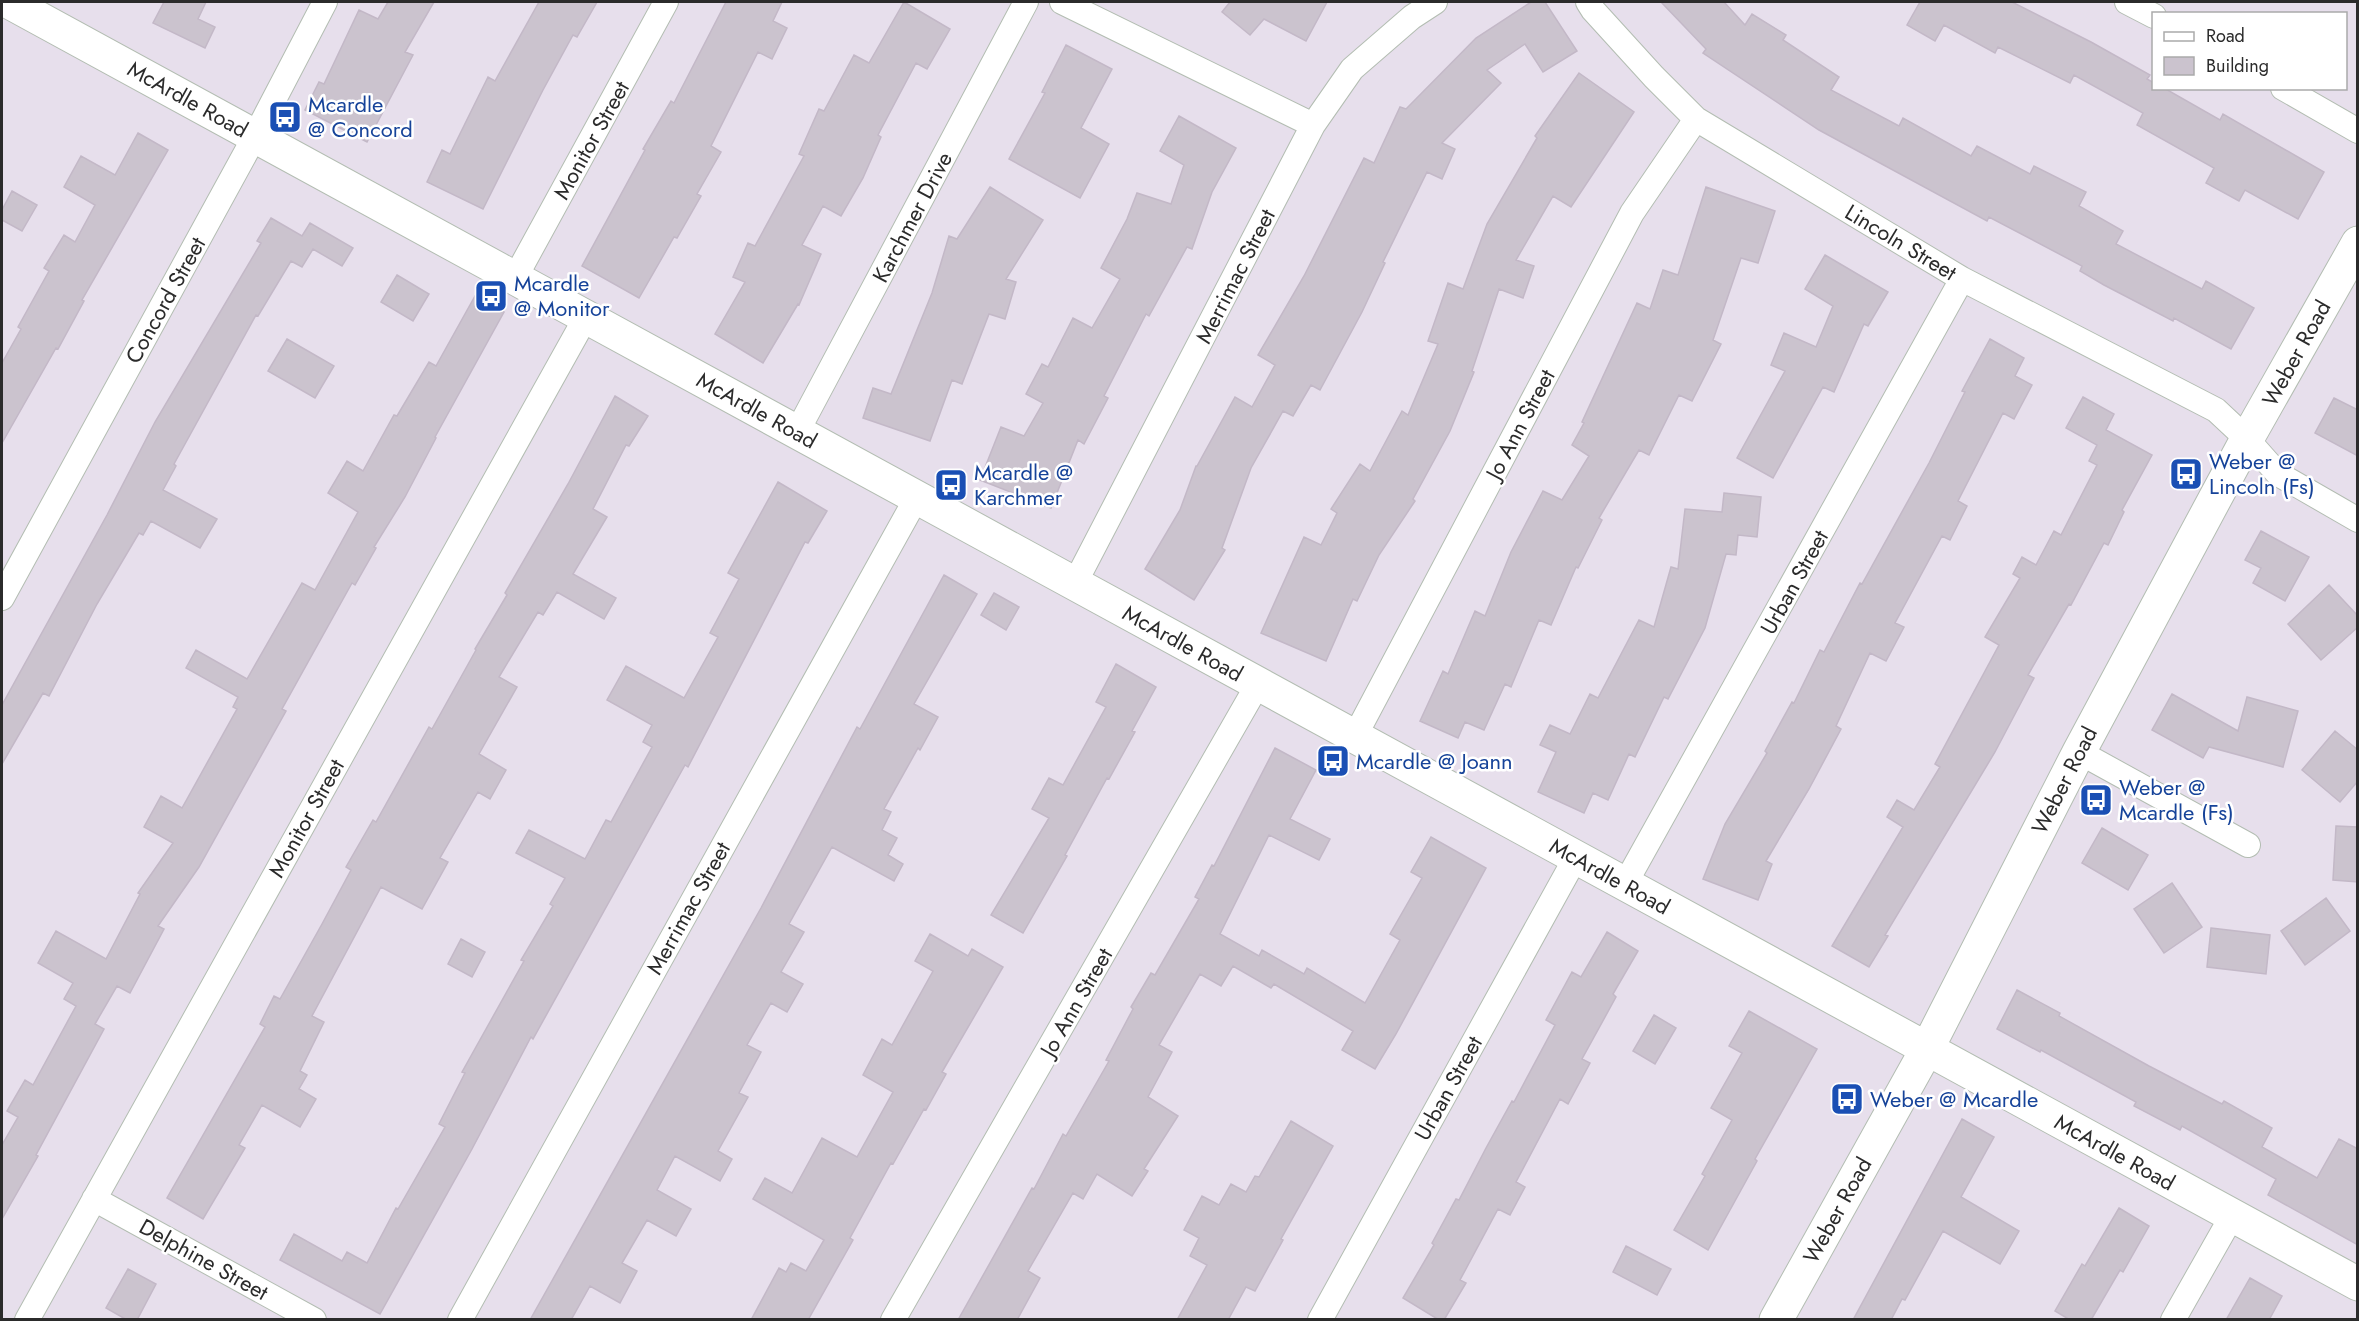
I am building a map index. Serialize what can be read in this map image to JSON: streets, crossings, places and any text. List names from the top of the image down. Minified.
{"streets":{"main road":["McArdle Road","Weber Road"],"street":["Monitor Street","Karchmer Drive","Lincoln Street","Merrimac Street","Concord Street","Jo Ann Street","Urban Street","Delphine Street"]},"crossings":[["McArdle Road","Monitor Street"],["McArdle Road","Karchmer Drive"],["McArdle Road","Merrimac Street"],["McArdle Road","Concord Street"],["McArdle Road","Weber Road"],["McArdle Road","Jo Ann Street"],["McArdle Road","Urban Street"],["Monitor Street","Delphine Street"],["Lincoln Street","Weber Road"],["Lincoln Street","Jo Ann Street"],["Lincoln Street","Urban Street"]],"places":{"bus stop":["Mcardle @ Concord","Mcardle @ Monitor","Weber @ Lincoln (Fs)","Mcardle @ Karchmer","Mcardle @ Joann","Weber @ Mcardle (Fs)","Weber @ Mcardle"]},"legend":["Road","Building"]}
